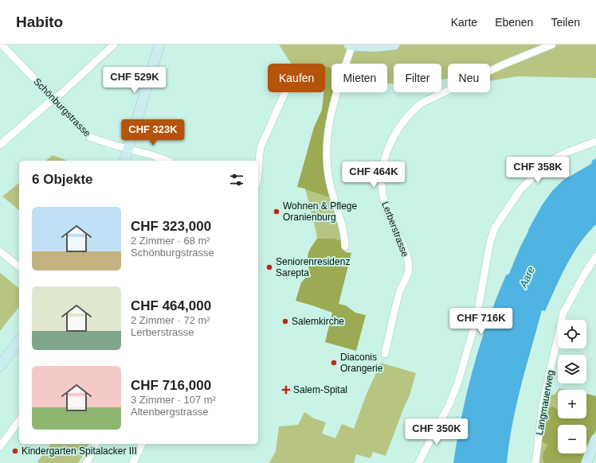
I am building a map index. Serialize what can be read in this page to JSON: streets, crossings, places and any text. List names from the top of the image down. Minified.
{"streets":{"street":["Schönburgstrasse","Lerberstrasse","Langmauerweg"]},"water":["Aare"],"places":{"other":["Wohnen & Pflege Oranienburg","Seniorenresidenz Sarepta","Salemkirche","Diaconis Orangerie","Kindergarten Spitalacker III"],"health":["Salem-Spital"]},"page":{"header":"Habito","nav":["Karte","Ebenen","Teilen"],"chip":["Kaufen","Mieten","Filter","Neu"],"price":["CHF 529K","CHF 323K","CHF 358K","CHF 464K","CHF 716K","CHF 350K"],"heading":"6 Objekte","list":[{"name":"CHF 323,000","note":"2 Zimmer · 68 m² · Schönburgstrasse"},{"name":"CHF 464,000","note":"2 Zimmer · 72 m² · Lerberstrasse"},{"name":"CHF 716,000","note":"3 Zimmer · 107 m² · Altenbergstrasse"}],"map_buttons":["+","−"]}}
